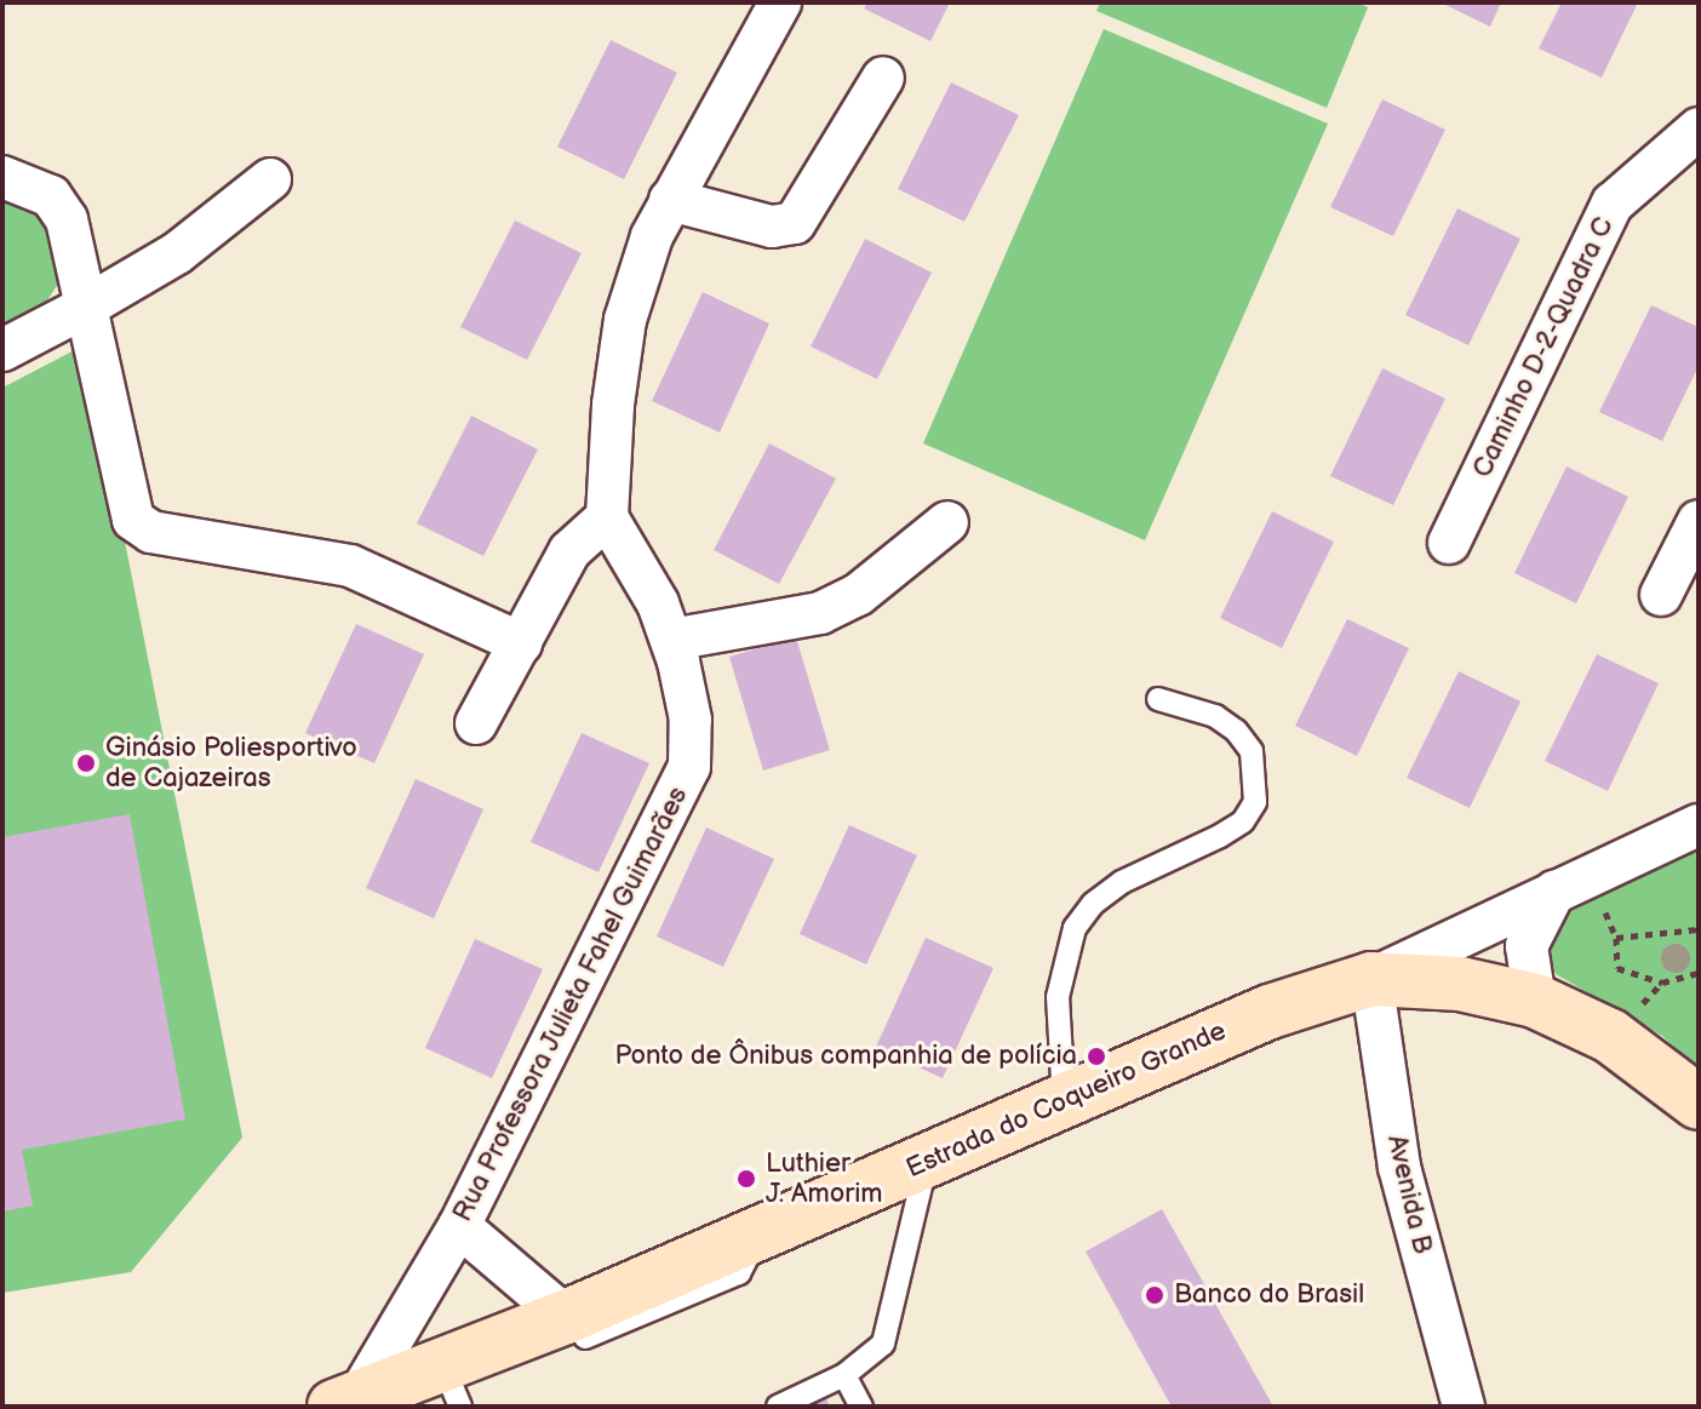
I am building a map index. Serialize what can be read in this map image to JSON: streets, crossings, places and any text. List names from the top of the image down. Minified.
{"streets":{"main road":["Estrada do Coqueiro Grande"],"street":["Caminho D-2-Quadra C","Rua Professora Julieta Fahel Guimarães","Avenida B"]},"crossings":[["Rua Professora Julieta Fahel Guimarães","Estrada do Coqueiro Grande"],["Estrada do Coqueiro Grande","Avenida B"]],"places":["Ginásio Poliesportivo de Cajazeiras","Ponto de Ônibus companhia de polícia","Luthier J. Amorim","Banco do Brasil"]}
